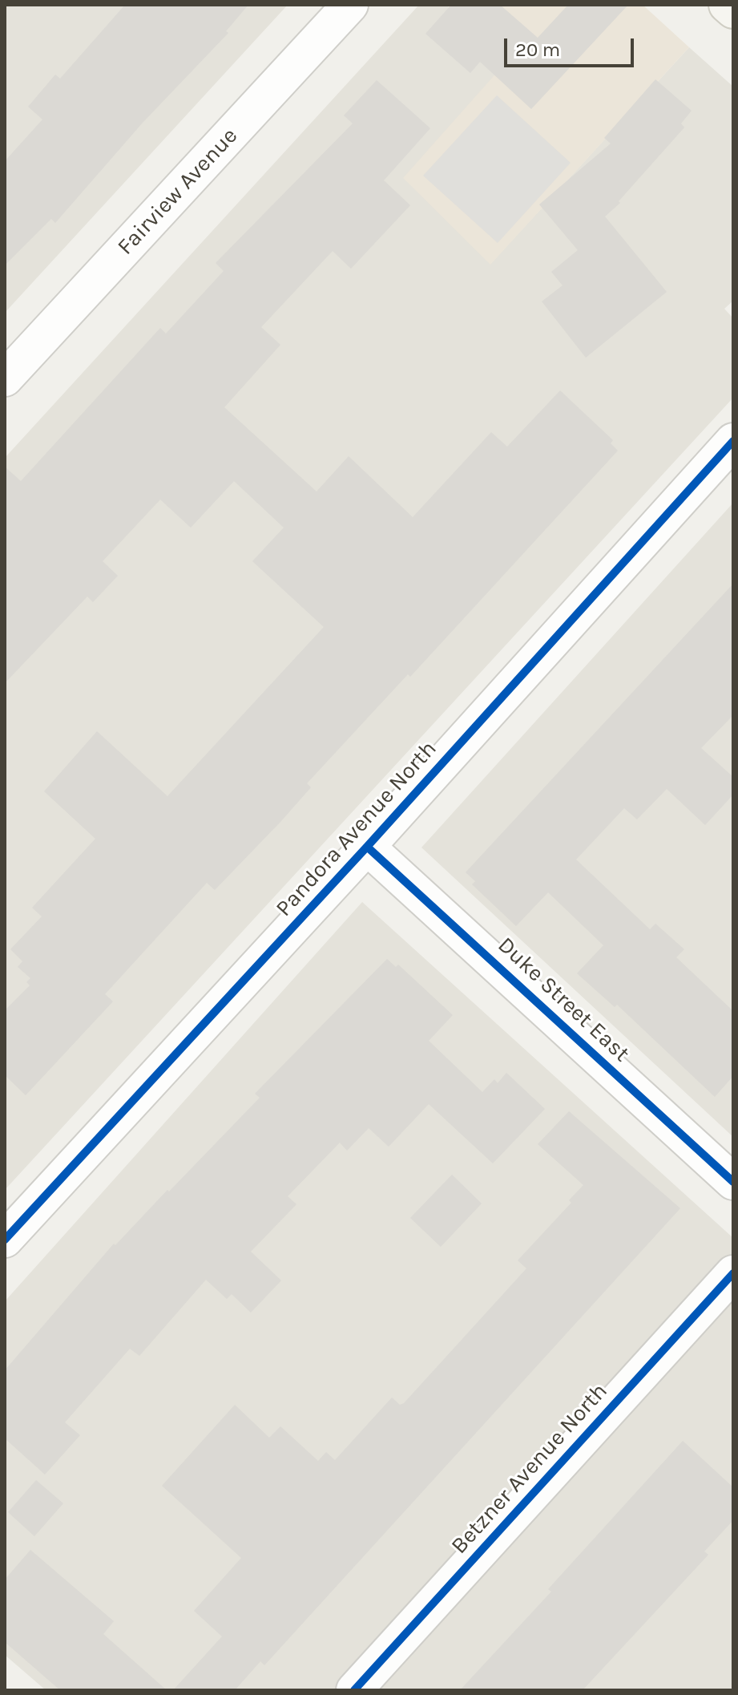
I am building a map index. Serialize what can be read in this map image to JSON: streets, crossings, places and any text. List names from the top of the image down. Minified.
{"streets":{"street":["Fairview Avenue","Pandora Avenue North","Duke Street East","Betzner Avenue North"]},"crossings":[["Pandora Avenue North","Duke Street East"]],"scale_bar":"20 m"}
